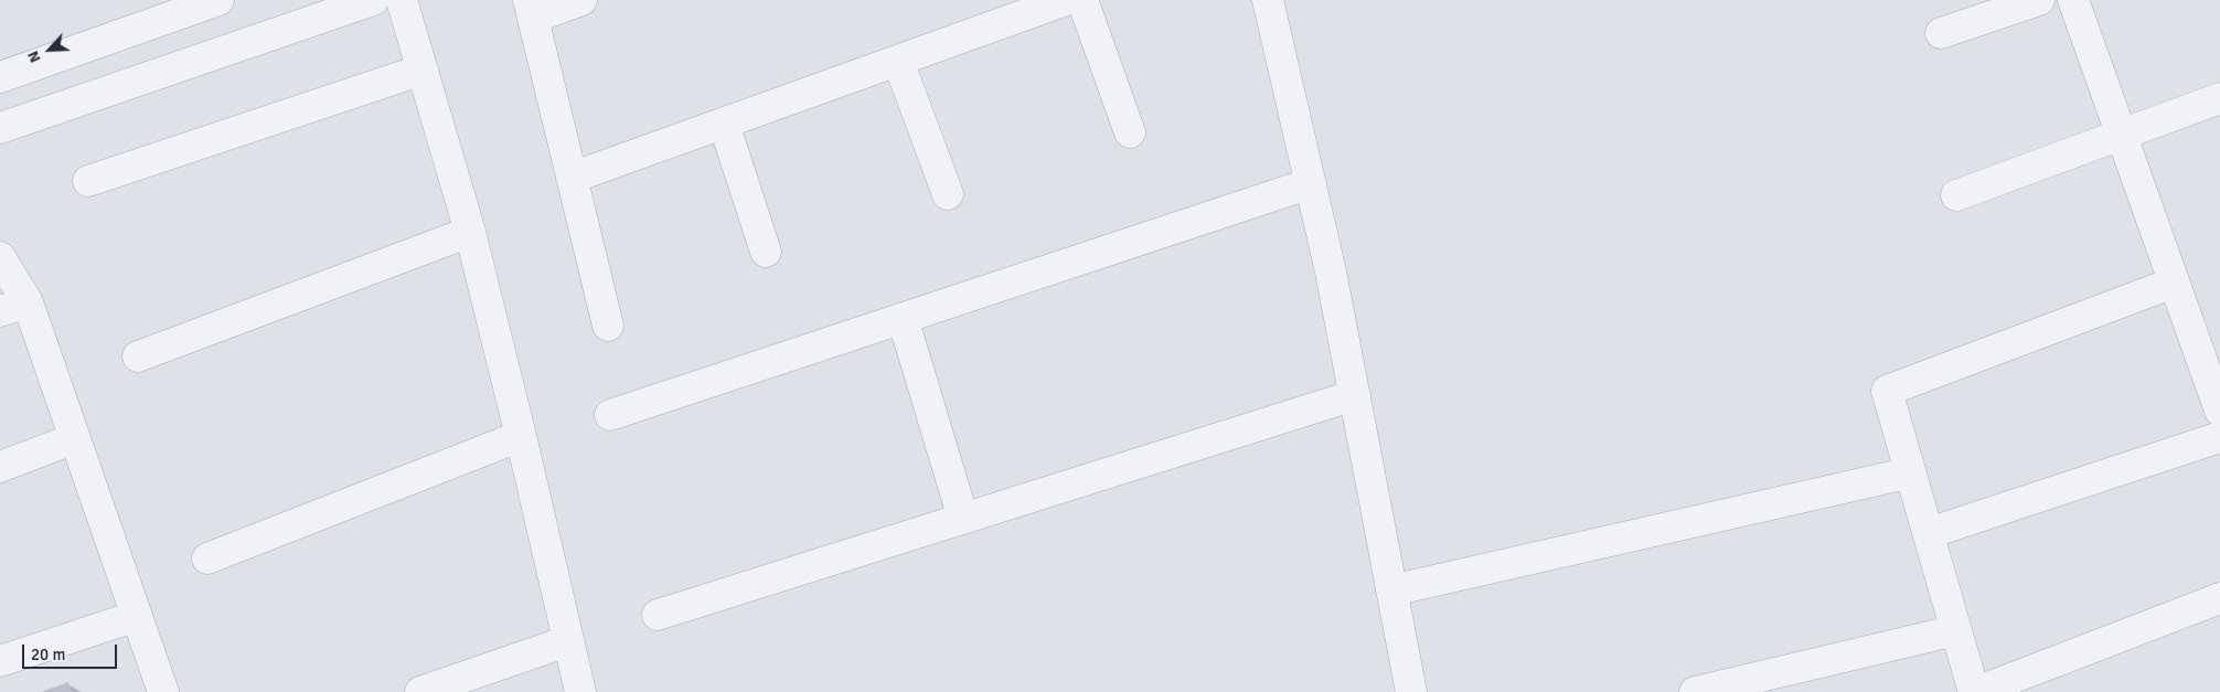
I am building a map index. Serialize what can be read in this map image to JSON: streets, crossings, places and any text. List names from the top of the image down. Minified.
{"scale_bar":"20 m","north":"bottom left"}
